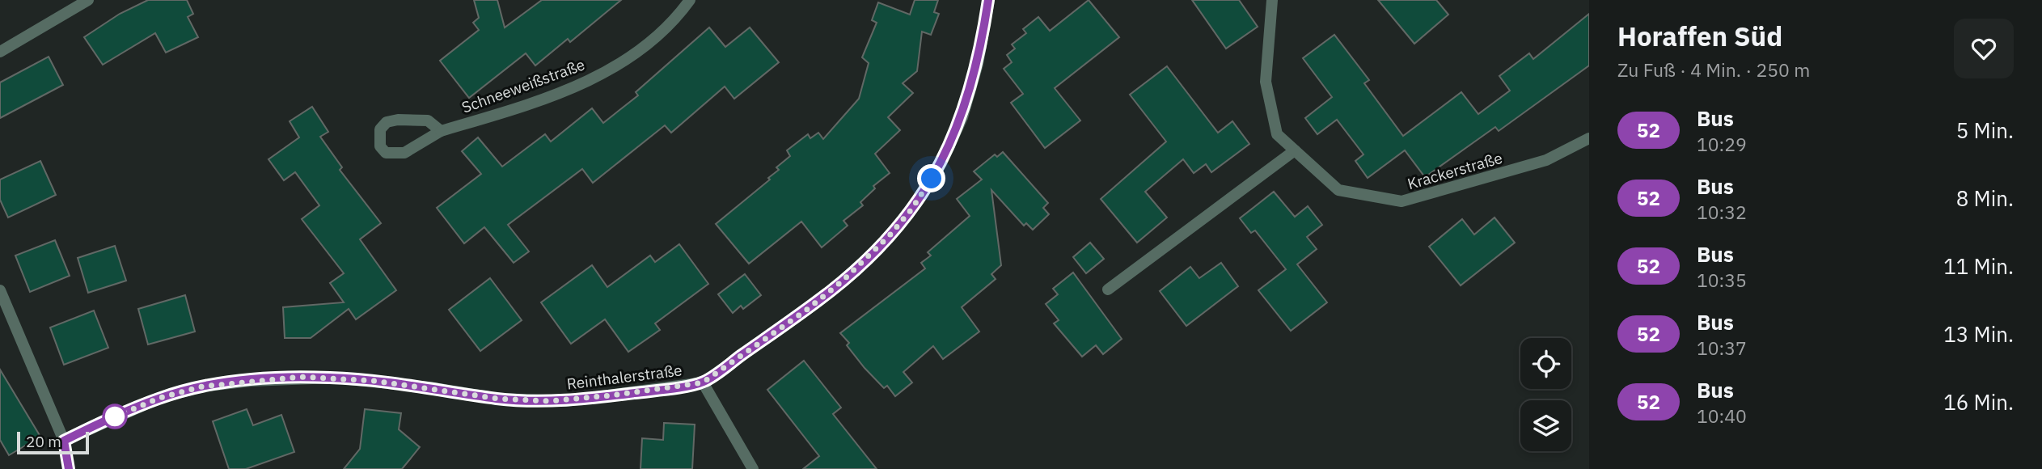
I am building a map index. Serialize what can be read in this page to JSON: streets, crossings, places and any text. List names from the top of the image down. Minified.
{"streets":{"street":["Schneeweißstraße","Krackerstraße","Reinthalerstraße"]},"lines":["bus line 52"],"scale_bar":"20 m","page":{"heading":["Horaffen Süd","Zu Fuß · 4 Min. · 250 m"],"list":[{"mark":"52","name":"Bus","note":"10:29","value":"5 Min."},{"mark":"52","name":"Bus","note":"10:32","value":"8 Min."},{"mark":"52","name":"Bus","note":"10:35","value":"11 Min."},{"mark":"52","name":"Bus","note":"10:37","value":"13 Min."},{"mark":"52","name":"Bus","note":"10:40","value":"16 Min."}],"scale":"20 m"}}
